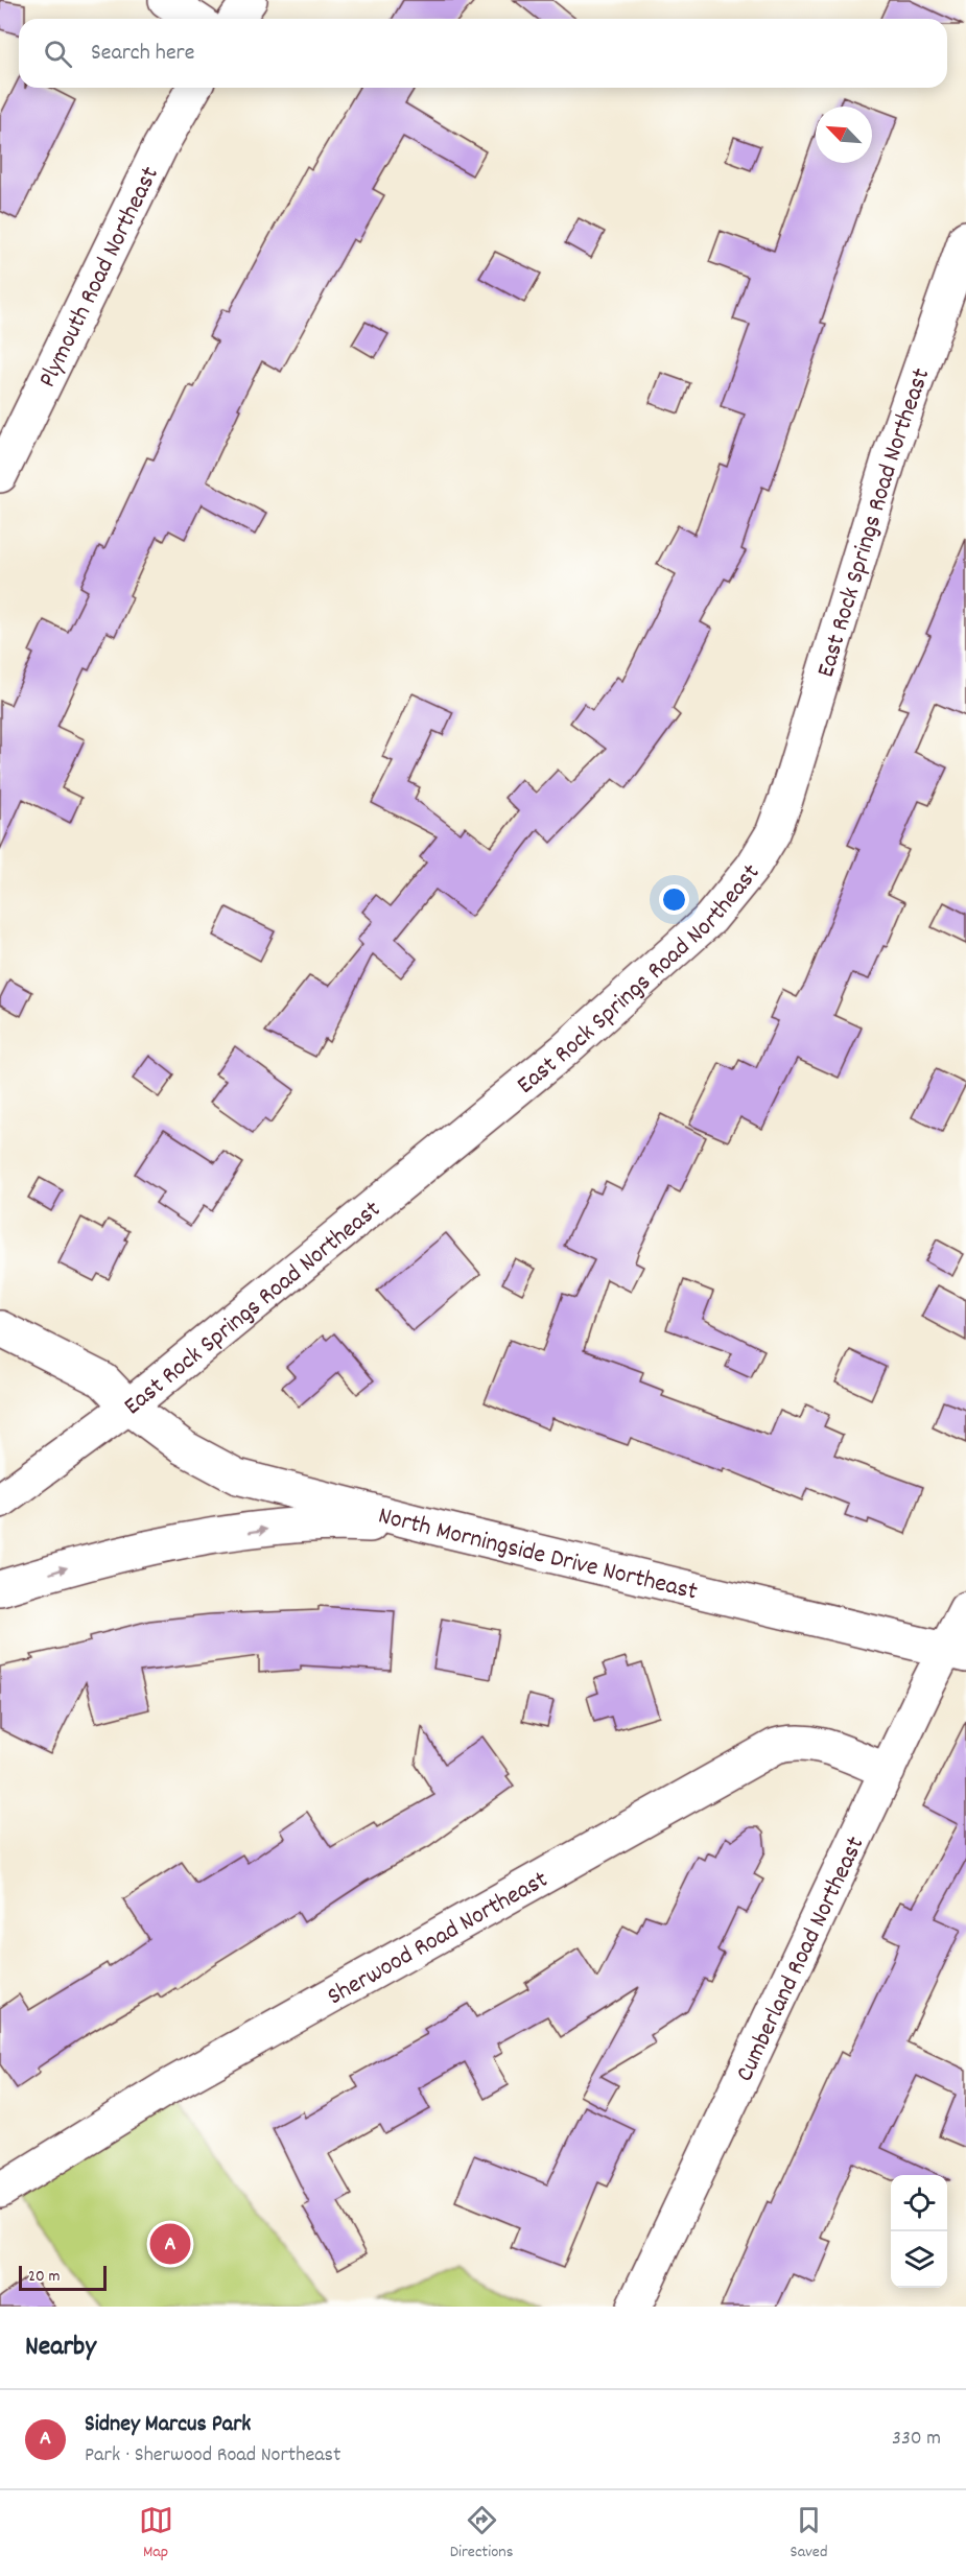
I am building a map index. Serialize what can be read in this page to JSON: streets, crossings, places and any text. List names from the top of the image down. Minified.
{"streets":{"street":["Plymouth Road Northeast","East Rock Springs Road Northeast","North Morningside Drive Northeast","Sherwood Road Northeast","Cumberland Road Northeast"]},"crossings":[["East Rock Springs Road Northeast","North Morningside Drive Northeast"],["North Morningside Drive Northeast","Cumberland Road Northeast"],["Sherwood Road Northeast","Cumberland Road Northeast"]],"scale_bar":"20 m","north":"top left","page":{"search":"Search here","pins":"A","scale":"20 m","heading":"Nearby","list":[{"mark":"A","name":"Sidney Marcus Park","note":"Park · Sherwood Road Northeast","value":"330 m"}],"nav":["Map","Directions","Saved"]}}
